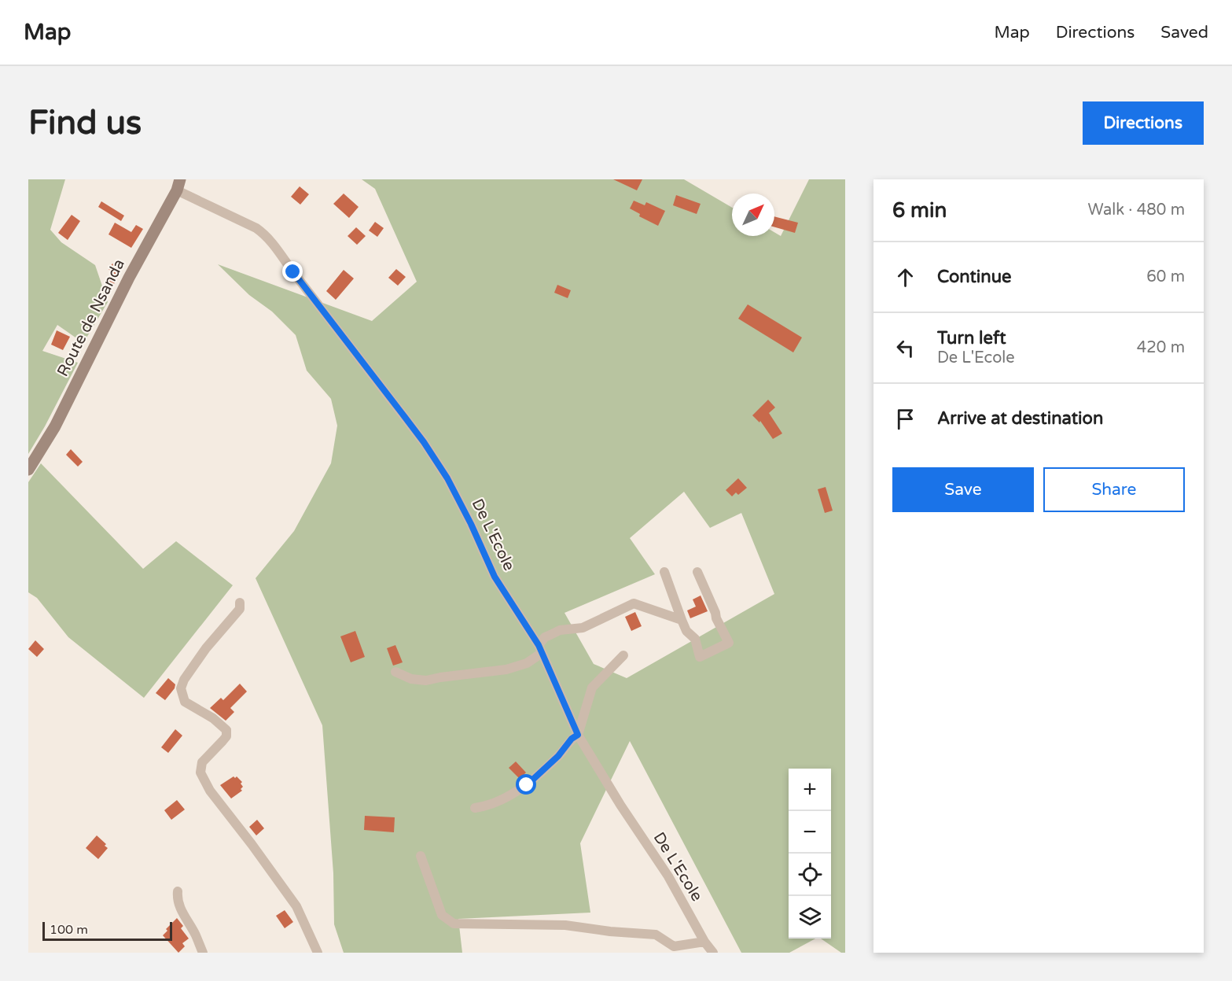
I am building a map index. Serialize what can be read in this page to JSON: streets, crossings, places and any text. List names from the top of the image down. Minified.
{"streets":{"street":["Route de Nsanda","De L'Ecole"]},"crossings":[["Route de Nsanda","De L'Ecole"]],"scale_bar":"100 m","north":"top right","page":{"header":"Map","nav":["Map","Directions","Saved"],"buttons":["Directions",["Save","Share"]],"title":"Find us","heading":["6 min","Walk · 480 m"],"list":[["Continue","60 m"],["Turn left","De L'Ecole","420 m"],"Arrive at destination"],"map_buttons":["+","−"],"scale":"100 m"}}
